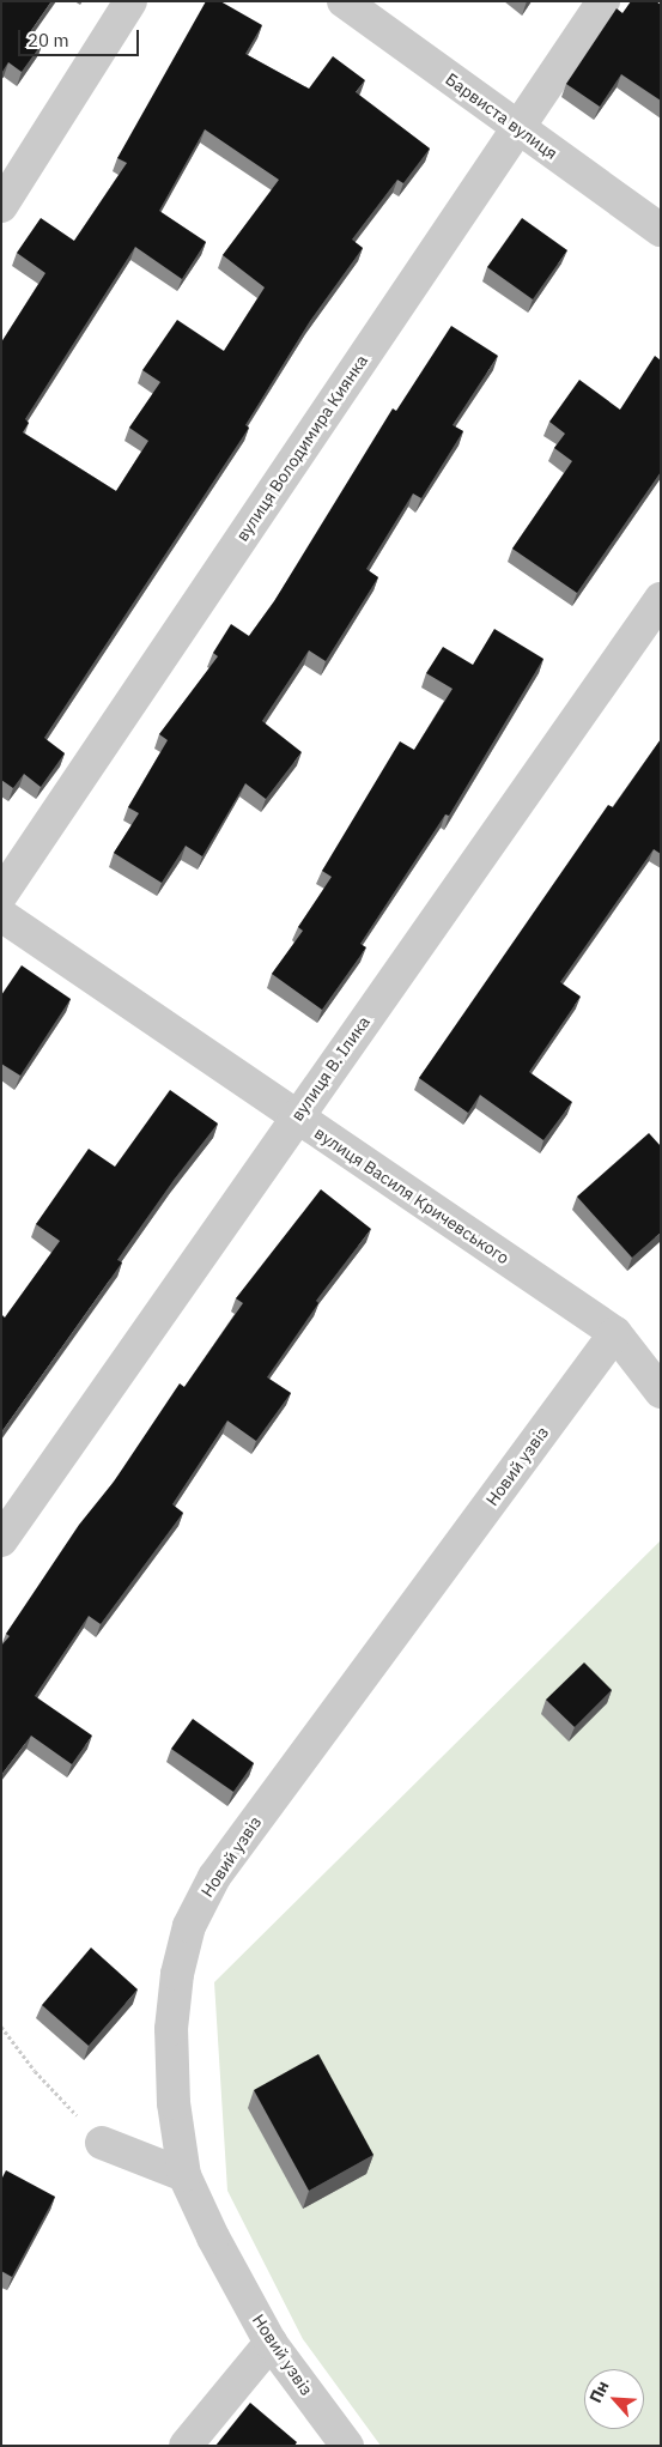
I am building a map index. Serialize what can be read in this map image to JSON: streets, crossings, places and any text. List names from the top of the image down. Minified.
{"streets":{"street":["Барвиста вулиця","вулиця Володимира Киянка","вулиця В. Ілика","вулиця Василя Кричевського","Новий узвіз"]},"crossings":[["Барвиста вулиця","вулиця Володимира Киянка"],["вулиця В. Ілика","вулиця Василя Кричевського"],["вулиця Василя Кричевського","Новий узвіз"]],"scale_bar":"20 m","north":"top left"}
